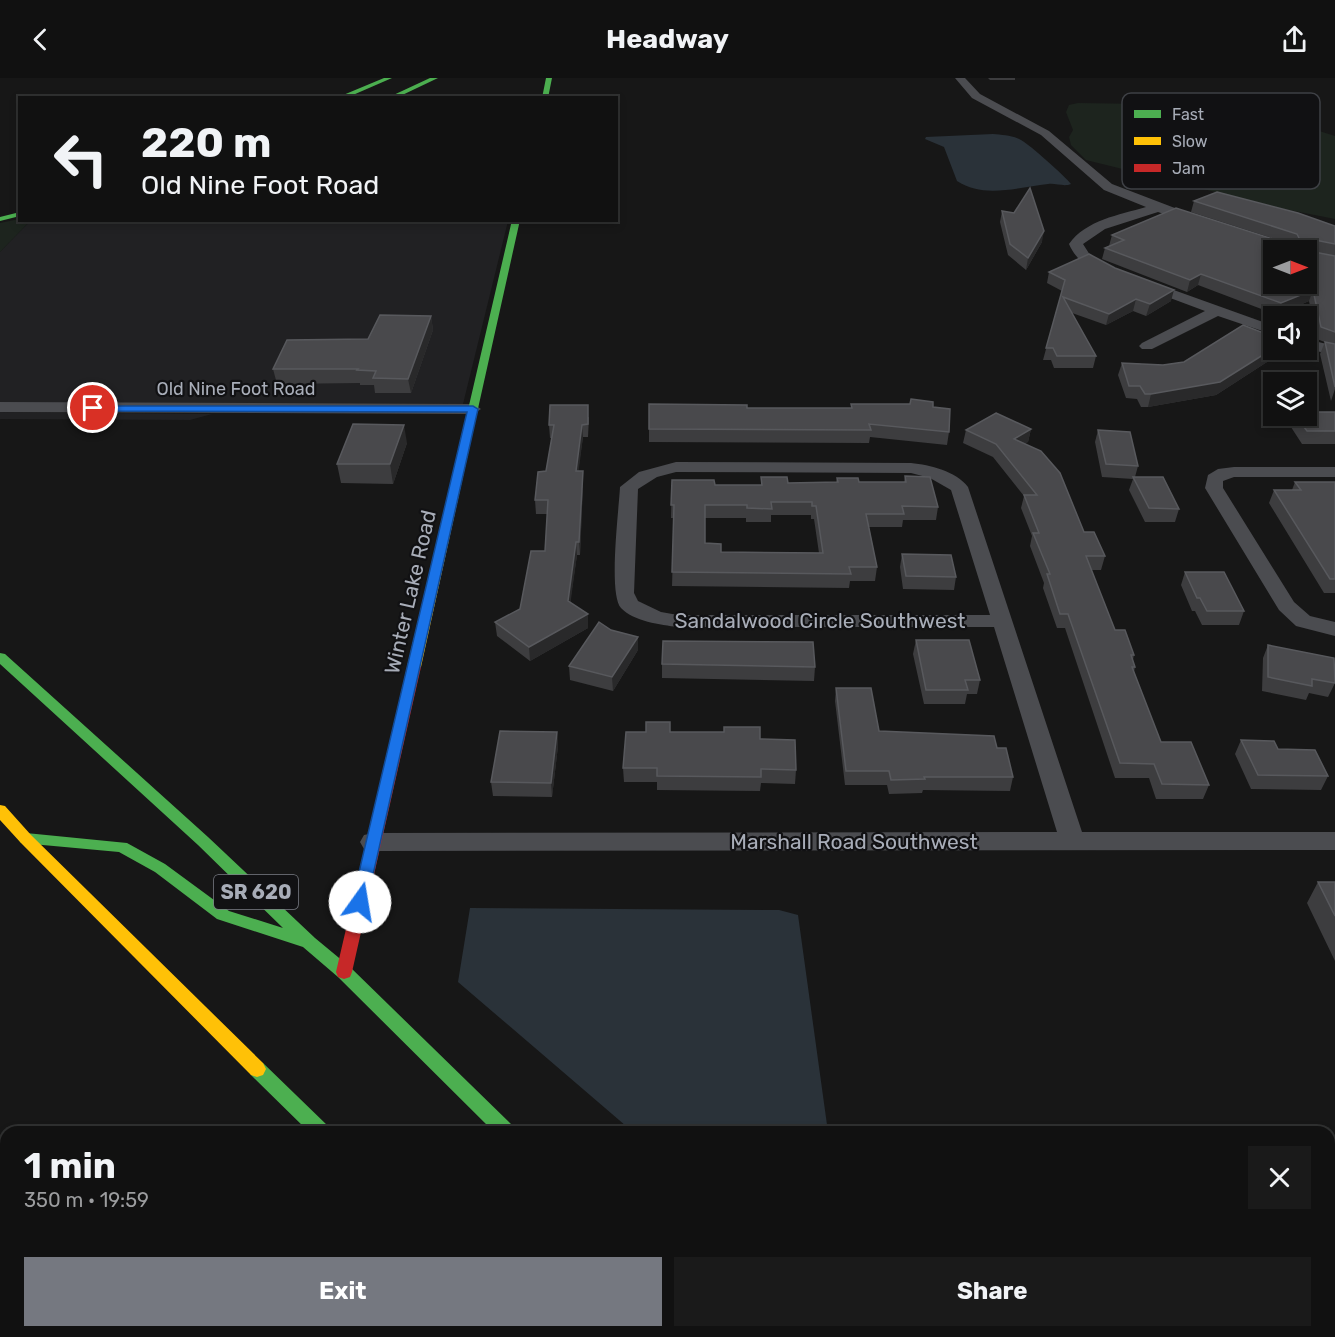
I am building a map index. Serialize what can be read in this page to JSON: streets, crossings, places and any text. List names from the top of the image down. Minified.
{"streets":{"main road":["Winter Lake Road","SR 620"],"street":["Old Nine Foot Road","Sandalwood Circle Southwest","Marshall Road Southwest"]},"crossings":[["Old Nine Foot Road","Winter Lake Road"],["Winter Lake Road","Marshall Road Southwest"],["Winter Lake Road","SR 620"],["Sandalwood Circle Southwest","Marshall Road Southwest"]],"legend":["Fast","Slow","Jam"],"north":"right","page":{"header":"Headway","turn":["220 m","Old Nine Foot Road"],"heading":["1 min","350 m · 19:59"],"buttons":["Exit","Share"]}}
